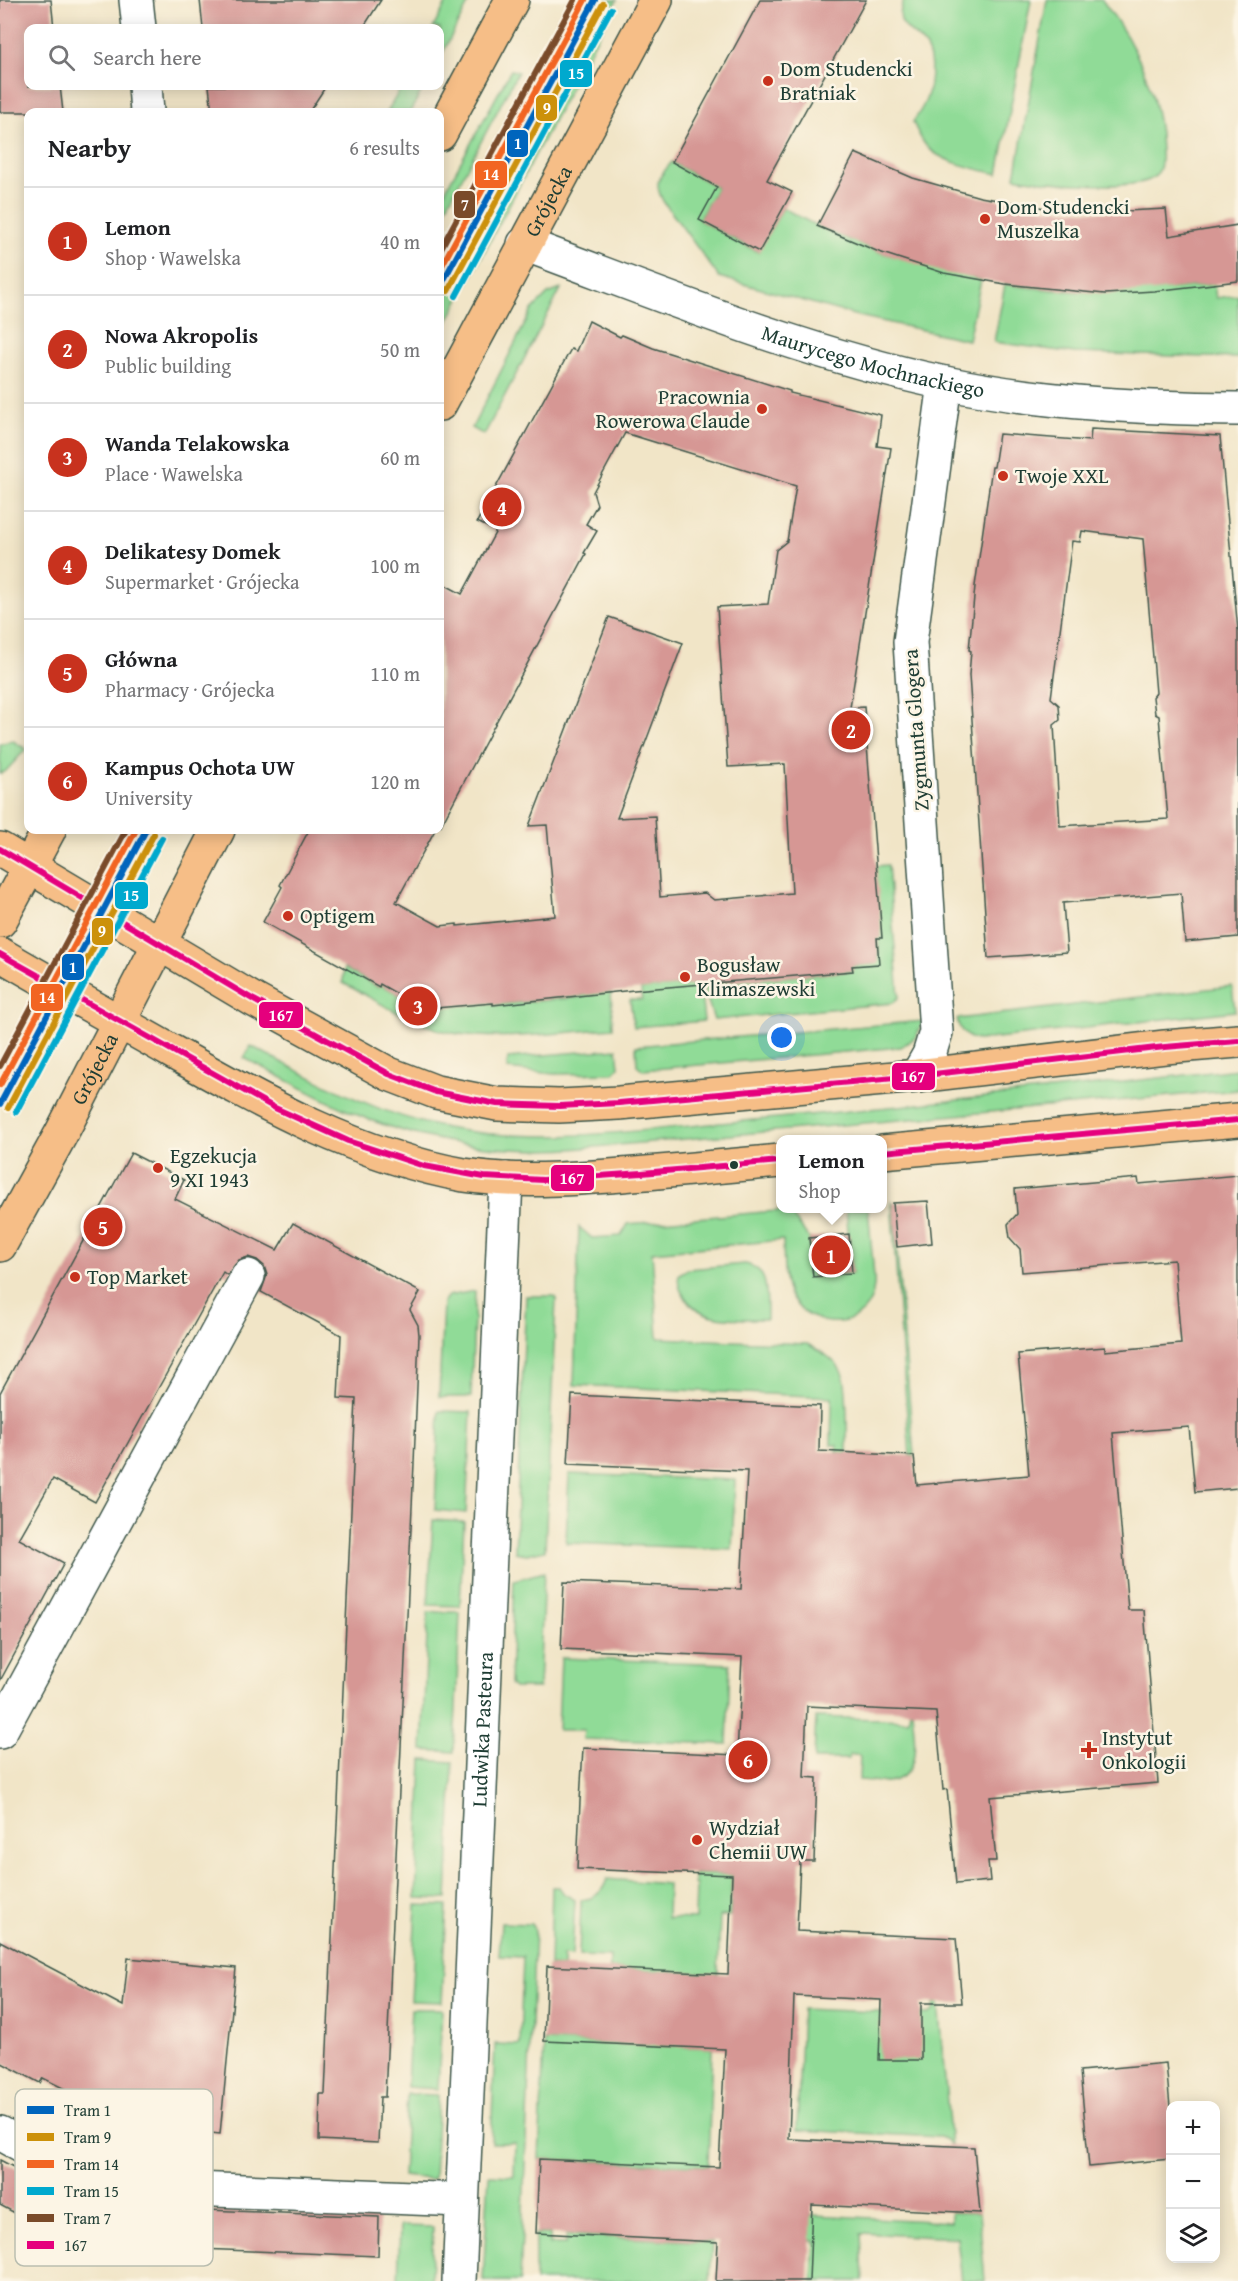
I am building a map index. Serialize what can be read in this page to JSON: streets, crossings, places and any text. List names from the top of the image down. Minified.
{"streets":{"main road":["Grójecka"],"street":["Maurycego Mochnackiego","Zygmunta Glogera","Ludwika Pasteura"]},"crossings":[["Grójecka","Maurycego Mochnackiego"],["Maurycego Mochnackiego","Zygmunta Glogera"]],"places":{"other":["Dom Studencki Bratniak","Dom Studencki Muszelka","Pracownia Rowerowa Claude","Twoje XXL","Optigem","Bogusław Klimaszewski","Egzekucja 9 XI 1943","Top Market","Wydział Chemii UW"],"health":["Instytut Onkologii"]},"lines":["tram line 1","tram line 14","tram line 7","tram line 9","tram line 15","transit line 167"],"legend":["Tram 1","Tram 9","Tram 14","Tram 15","Tram 7","167"],"page":{"search":"Search here","heading":["Nearby","6 results"],"list":[{"mark":"1","name":"Lemon","note":"Shop · Wawelska","value":"40 m"},{"mark":"2","name":"Nowa Akropolis","note":"Public building","value":"50 m"},{"mark":"3","name":"Wanda Telakowska","note":"Place · Wawelska","value":"60 m"},{"mark":"4","name":"Delikatesy Domek","note":"Supermarket · Grójecka","value":"100 m"},{"mark":"5","name":"Główna","note":"Pharmacy · Grójecka","value":"110 m"},{"mark":"6","name":"Kampus Ochota UW","note":"University","value":"120 m"}],"pins":["4","2","3","5","1","6"],"popup":["Lemon","Shop"],"map_buttons":["+","−"]}}
